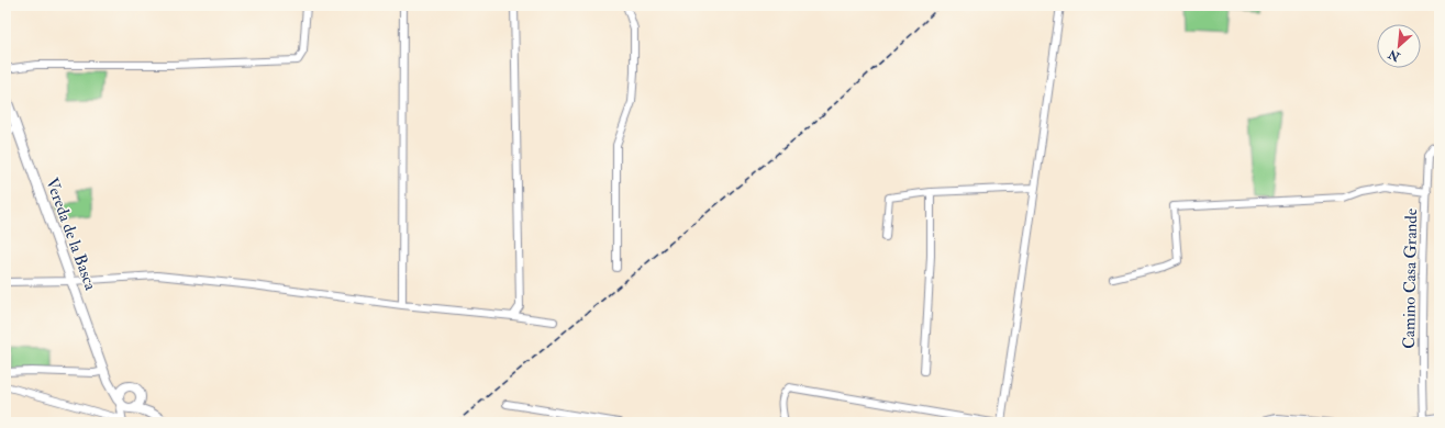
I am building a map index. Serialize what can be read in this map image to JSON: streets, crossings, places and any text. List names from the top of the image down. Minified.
{"streets":{"street":["Vereda de la Basca","Camino Casa Grande"]},"north":"bottom left"}
